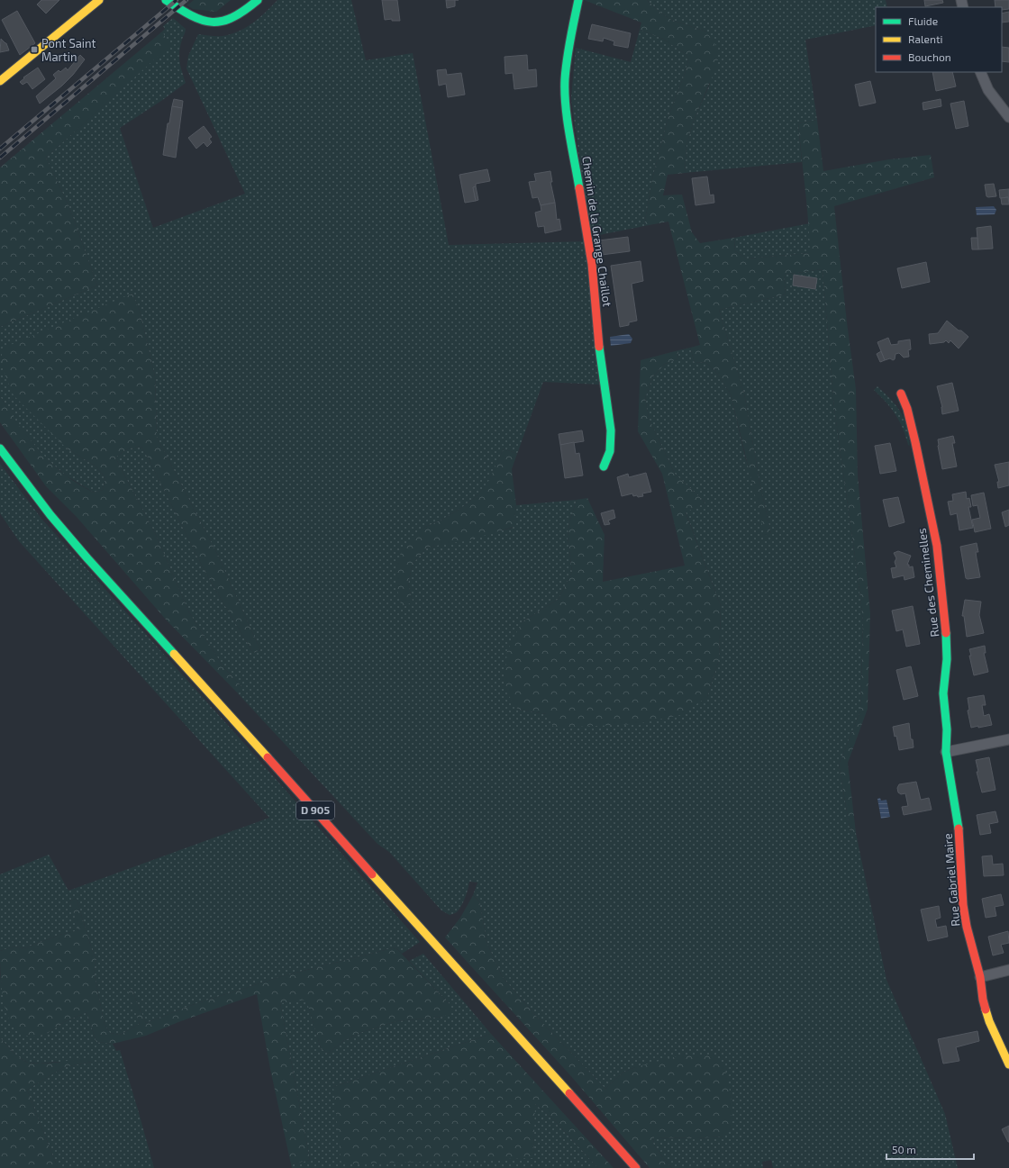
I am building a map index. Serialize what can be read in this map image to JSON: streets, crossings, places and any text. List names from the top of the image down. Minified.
{"streets":{"main road":["Chemin de la Grange Chaillot","Rue des Cheminelles","D 905","Rue Gabriel Maire"]},"crossings":[["Rue des Cheminelles","Rue Gabriel Maire"]],"places":{"transit":["Pont Saint Martin"]},"legend":["Fluide","Ralenti","Bouchon"],"scale_bar":"50 m"}
